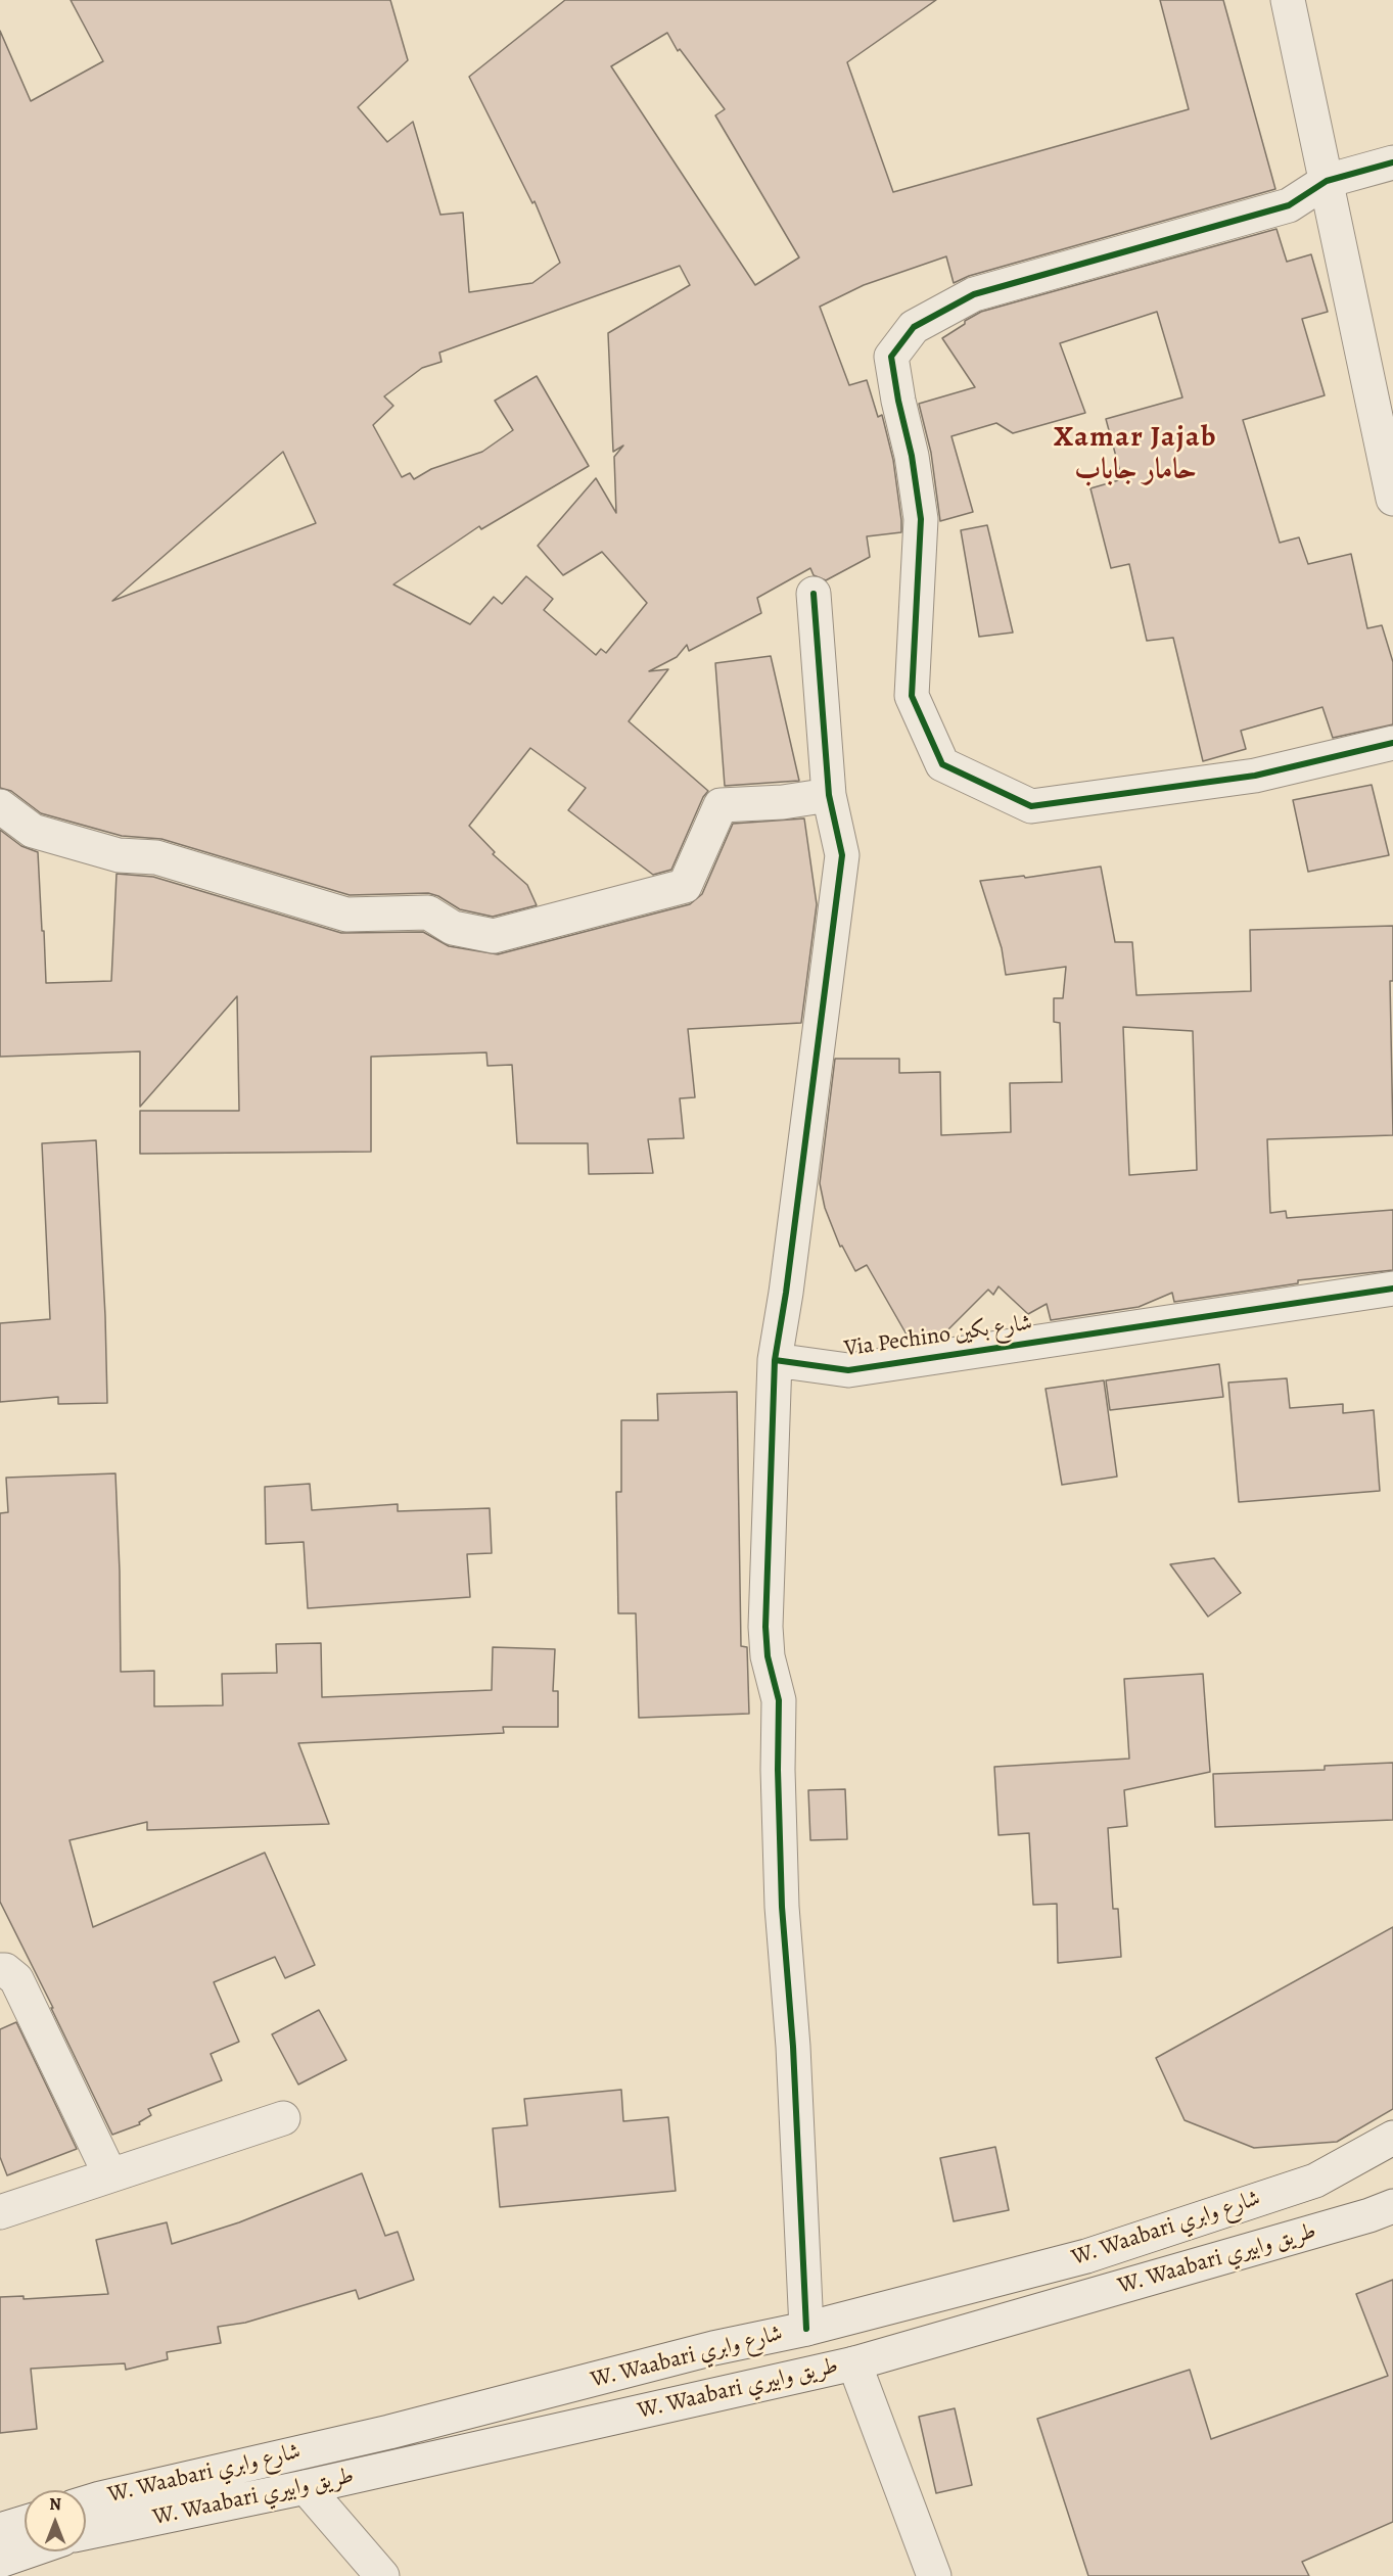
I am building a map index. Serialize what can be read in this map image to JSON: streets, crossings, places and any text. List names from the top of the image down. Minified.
{"streets":{"street":["Via Pechino شارع بكين","W. Waabari شارع وابري","W. Waabari طريق وابيري"]},"districts":["Xamar Jajab حامار جاباب"],"north":"top"}
